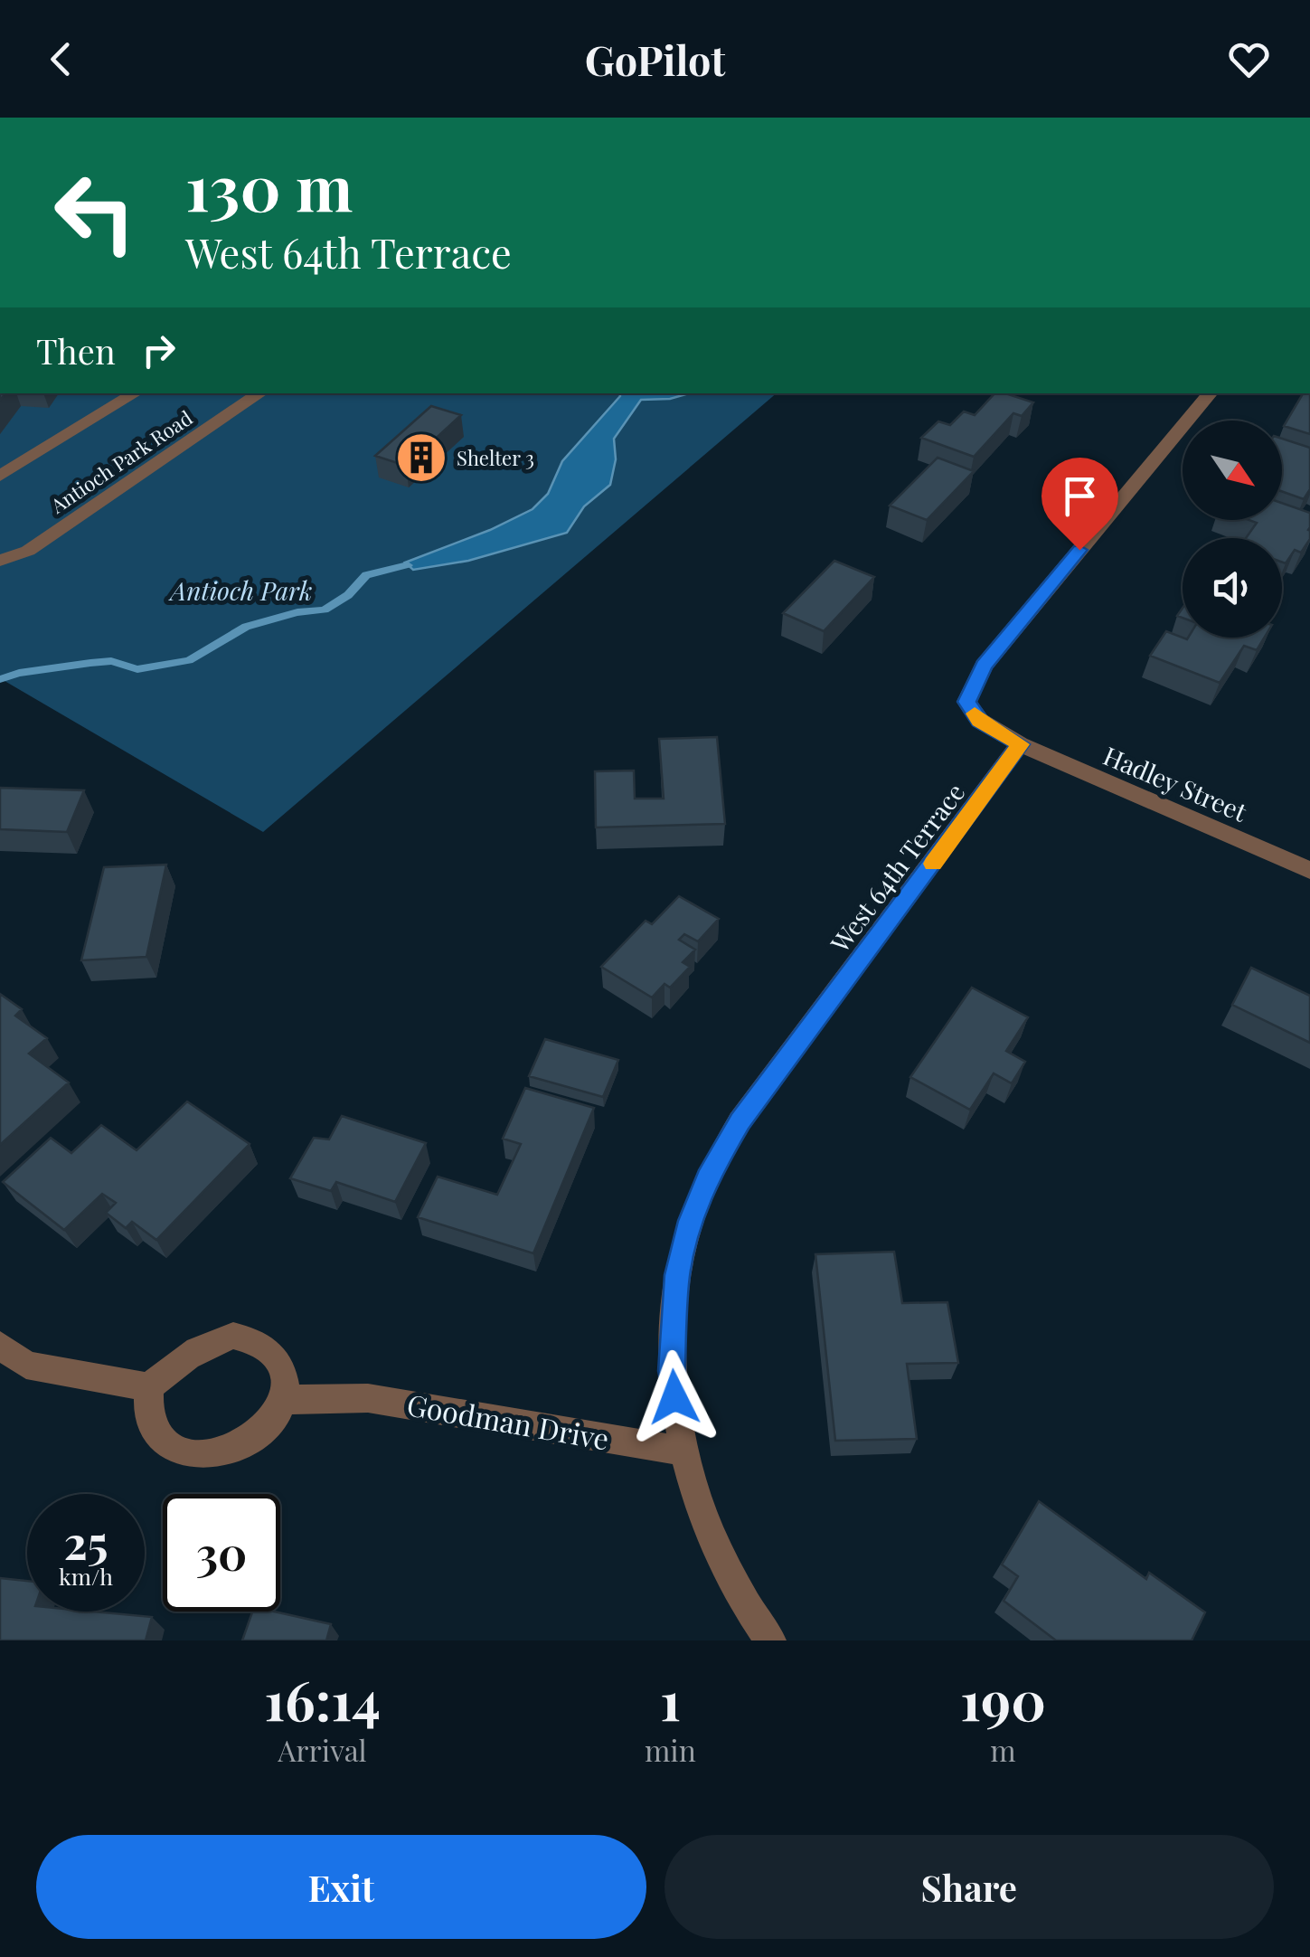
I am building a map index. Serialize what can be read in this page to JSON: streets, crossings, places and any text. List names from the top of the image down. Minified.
{"streets":{"street":["Antioch Park Road","Hadley Street","West 64th Terrace","Goodman Drive"]},"crossings":[["Hadley Street","West 64th Terrace"],["West 64th Terrace","Goodman Drive"]],"parks":["Antioch Park"],"places":{"building":["Shelter 3"]},"north":"bottom right","page":{"header":"GoPilot","turn":["130 m","West 64th Terrace"],"then":"Then","speed":"25 km/h","limit":"30","eta":["16:14","Arrival","1","min","190","m"],"buttons":["Exit","Share"]}}
